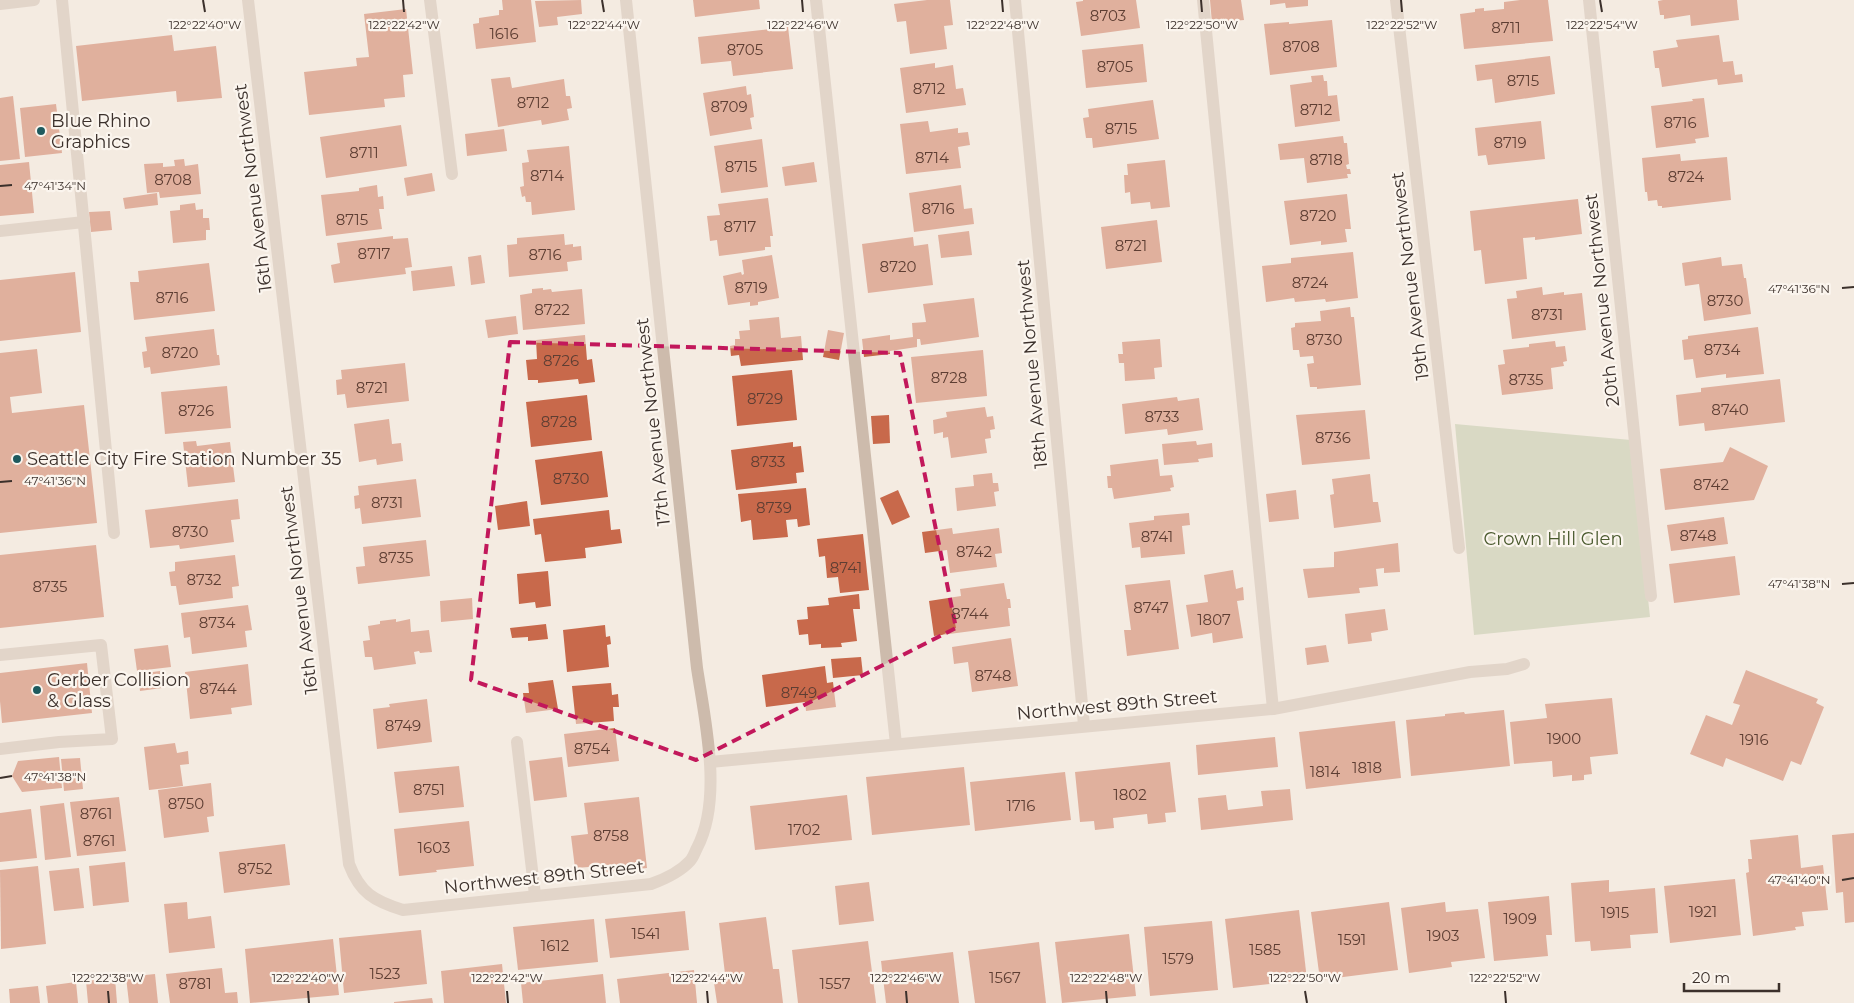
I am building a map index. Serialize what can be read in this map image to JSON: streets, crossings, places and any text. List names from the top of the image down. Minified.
{"streets":{"street":["16th Avenue Northwest","19th Avenue Northwest","20th Avenue Northwest","18th Avenue Northwest","17th Avenue Northwest","Northwest 89th Street"]},"crossings":[["16th Avenue Northwest","Northwest 89th Street"],["18th Avenue Northwest","Northwest 89th Street"],["17th Avenue Northwest","Northwest 89th Street"]],"parks":["Crown Hill Glen"],"places":["Blue Rhino Graphics","Seattle City Fire Station Number 35","Gerber Collision & Glass"],"house_numbers":["8703","8711","1616","8708","8705","8705","8715","8712","8712","8709","8712","8716","8715","8719","8711","8714","8718","8715","8714","8724","8708","8716","8720","8715","8717","8721","8717","8716","8720","8724","8719","8716","8730","8722","8731","8730","8734","8720","8726","8728","8735","8721","8729","8740","8726","8733","8728","8736","8733","8730","8742","8731","8739","8730","8748","8741","8742","8735","8741","8732","8735","8747","8744","1807","8734","8748","8744","8749","8749","1900","1916","8754","1818","1814","8751","1802","8750","1716","8761","1702","8758","8761","1603","8752","1921","1915","1909","1541","1903","1591","1612","1585","1579","1523","1567","8781","1557"],"scale_bar":"20 m","coordinates":["122°22'40\"W","122°22'42\"W","122°22'44\"W","122°22'46\"W","122°22'48\"W","122°22'50\"W","122°22'52\"W","122°22'54\"W","47°41'34\"N","47°41'36\"N","47°41'38\"N","47°41'40\"N","122°22'38\"W"]}
